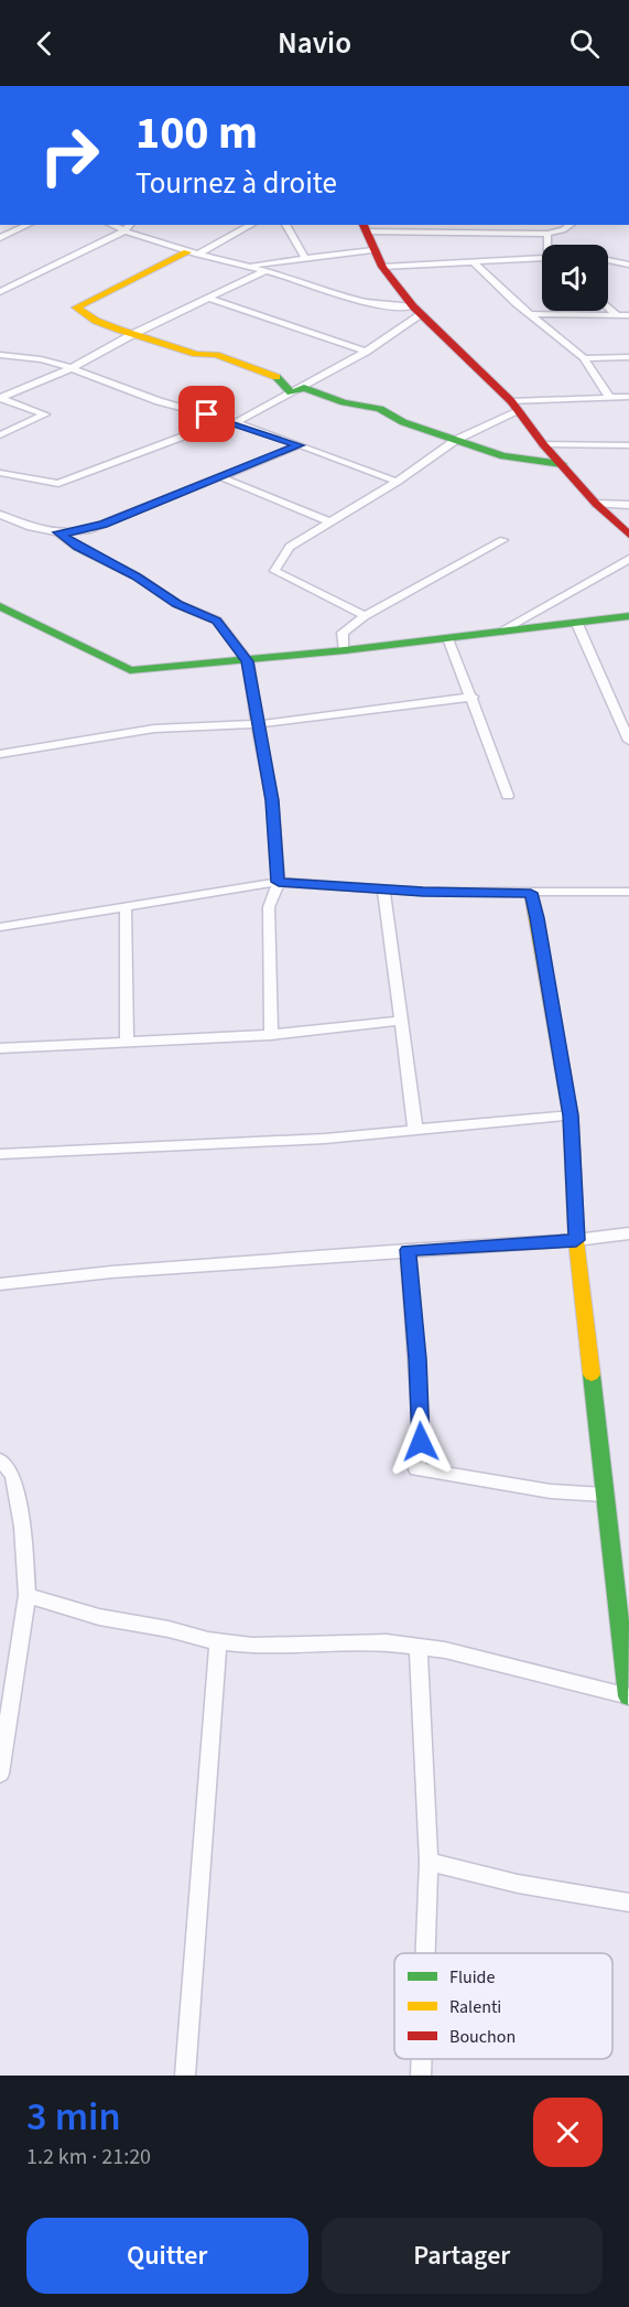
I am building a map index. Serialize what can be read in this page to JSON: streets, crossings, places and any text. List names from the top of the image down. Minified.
{"legend":["Fluide","Ralenti","Bouchon"],"page":{"header":"Navio","turn":["100 m","Tournez à droite"],"heading":["3 min","1.2 km · 21:20"],"buttons":["Quitter","Partager"]}}
